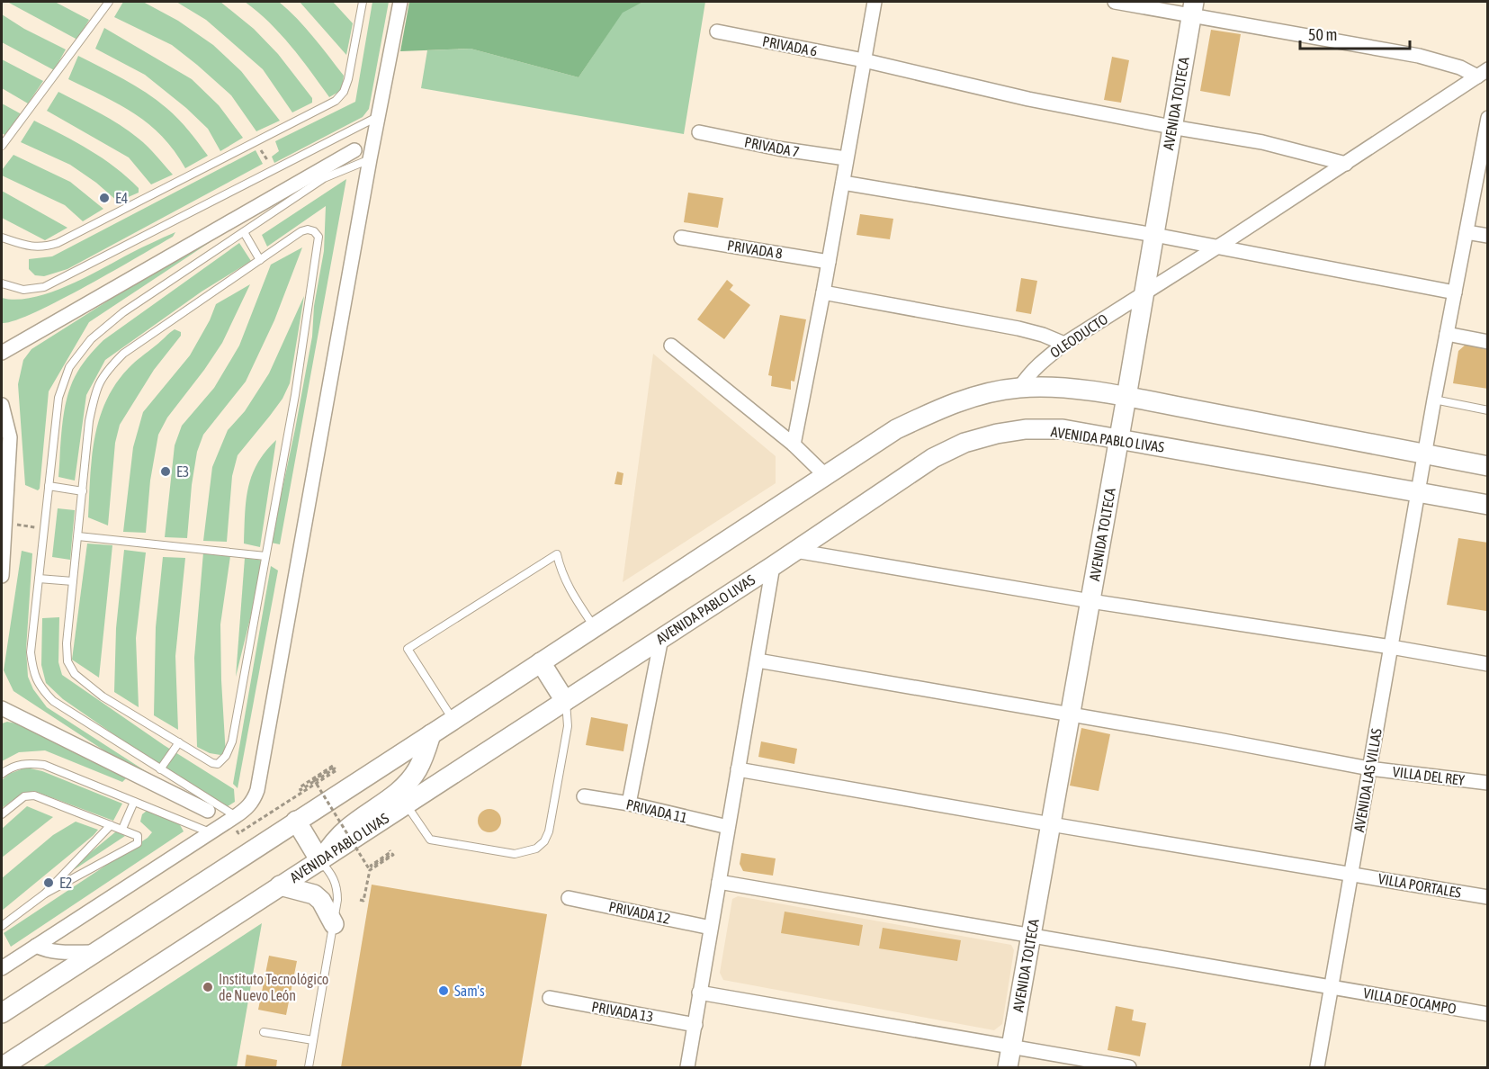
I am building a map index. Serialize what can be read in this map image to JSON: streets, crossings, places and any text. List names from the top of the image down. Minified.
{"streets":{"main road":["AVENIDA TOLTECA","AVENIDA PABLO LIVAS"],"street":["PRIVADA 6","PRIVADA 7","PRIVADA 8","OLEODUCTO","VILLA DEL REY","AVENIDA LAS VILLAS","PRIVADA 11","VILLA PORTALES","PRIVADA 12","VILLA DE OCAMPO","PRIVADA 13"]},"crossings":[["PRIVADA 6","AVENIDA TOLTECA"],["PRIVADA 6","OLEODUCTO"],["AVENIDA TOLTECA","OLEODUCTO"],["AVENIDA TOLTECA","AVENIDA PABLO LIVAS"],["AVENIDA TOLTECA","VILLA DEL REY"],["AVENIDA TOLTECA","VILLA PORTALES"],["AVENIDA TOLTECA","VILLA DE OCAMPO"],["AVENIDA PABLO LIVAS","AVENIDA LAS VILLAS"],["VILLA DEL REY","AVENIDA LAS VILLAS"],["AVENIDA LAS VILLAS","VILLA PORTALES"],["AVENIDA LAS VILLAS","VILLA DE OCAMPO"]],"places":["E4","E3","E2","Instituto Tecnológico de Nuevo León","Sam's"],"scale_bar":"50 m"}
